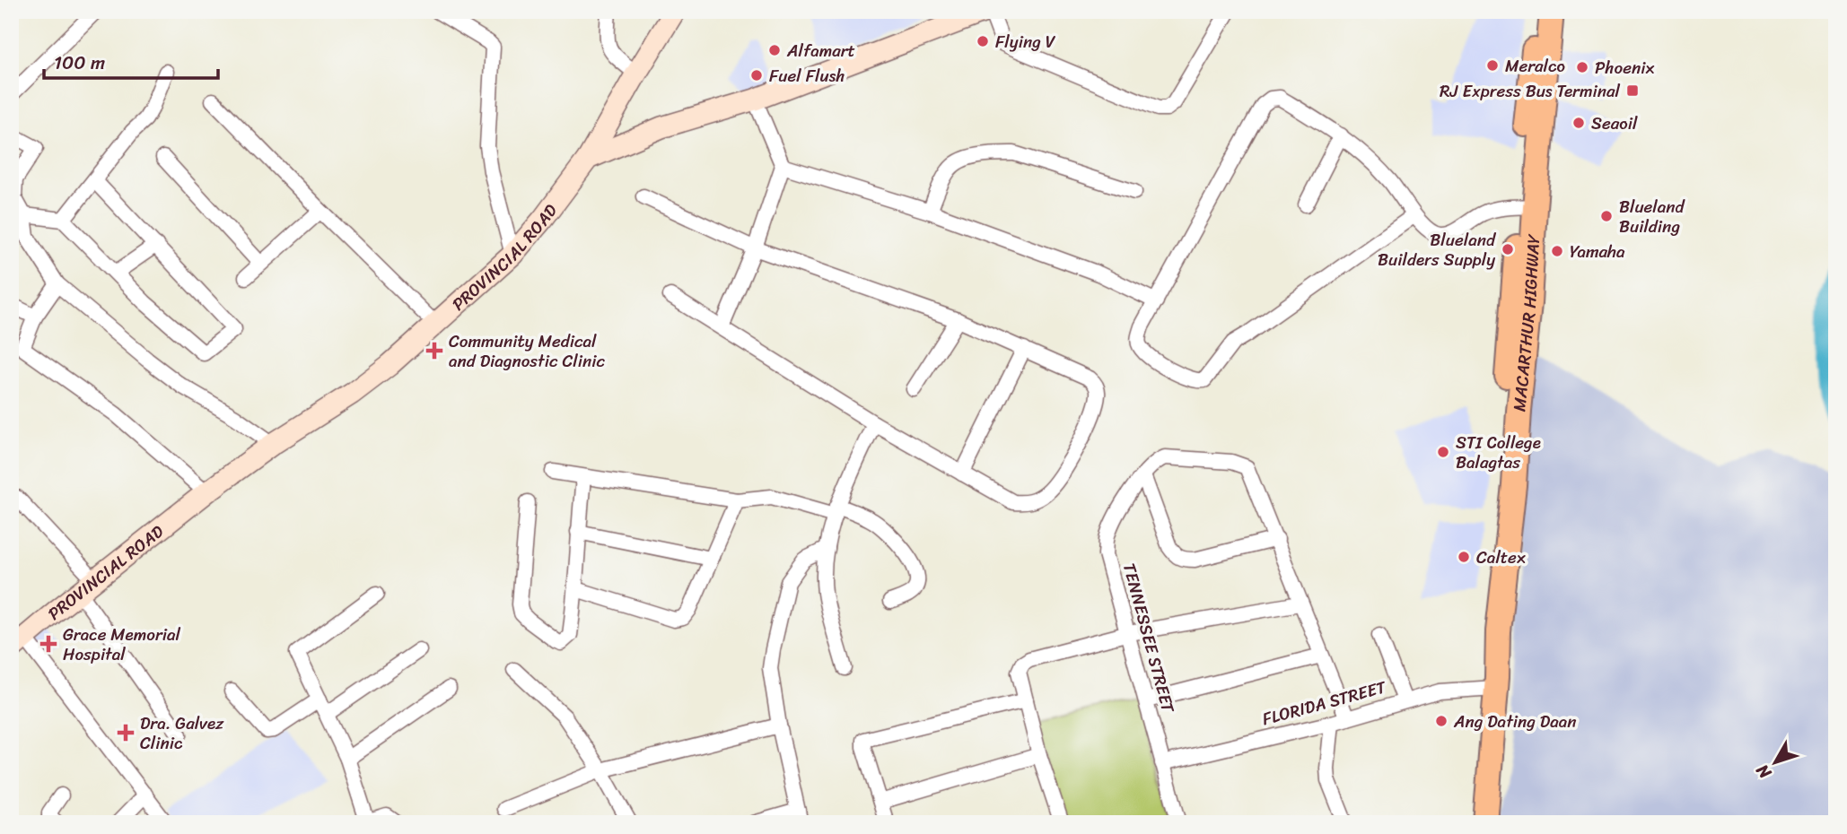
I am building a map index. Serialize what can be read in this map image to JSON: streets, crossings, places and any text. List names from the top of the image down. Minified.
{"streets":{"highway":["MACARTHUR HIGHWAY"],"main road":["PROVINCIAL ROAD"],"street":["TENNESSEE STREET","FLORIDA STREET"]},"crossings":[["MACARTHUR HIGHWAY","FLORIDA STREET"],["TENNESSEE STREET","FLORIDA STREET"]],"places":{"other":["Flying V","Alfamart","Meralco","Phoenix","Fuel Flush","Seaoil","Blueland Building","Blueland Builders Supply","Yamaha","STI College Balagtas","Caltex","Ang Dating Daan"],"transit":["RJ Express Bus Terminal"],"health":["Community Medical and Diagnostic Clinic","Grace Memorial Hospital","Dra. Galvez Clinic"]},"scale_bar":"100 m","north":"bottom left"}
